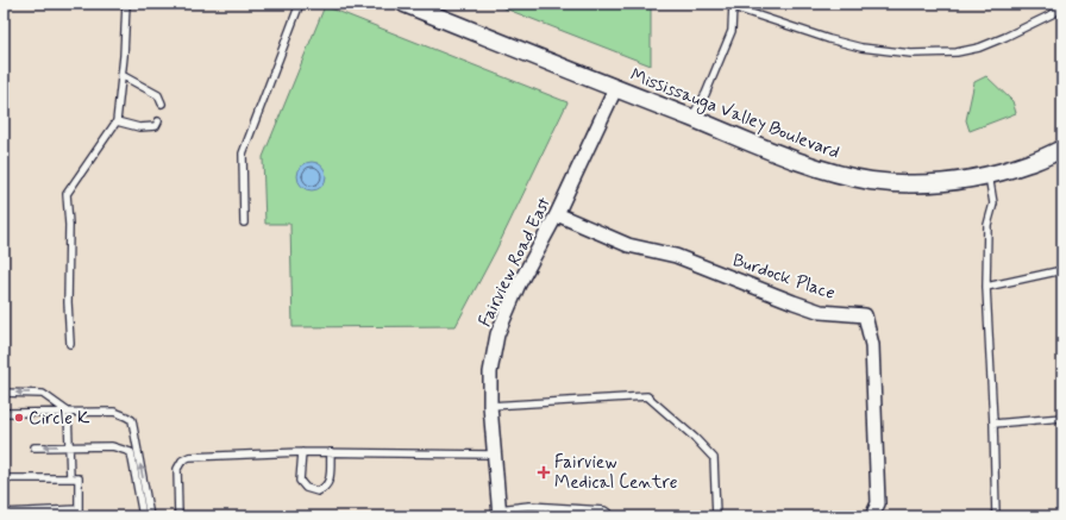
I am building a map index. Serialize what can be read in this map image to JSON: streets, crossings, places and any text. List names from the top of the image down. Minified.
{"streets":{"street":["Mississauga Valley Boulevard","Fairview Road East","Burdock Place"]},"crossings":[["Mississauga Valley Boulevard","Fairview Road East"],["Fairview Road East","Burdock Place"]],"places":{"other":["Circle K"],"health":["Fairview Medical Centre"]}}
